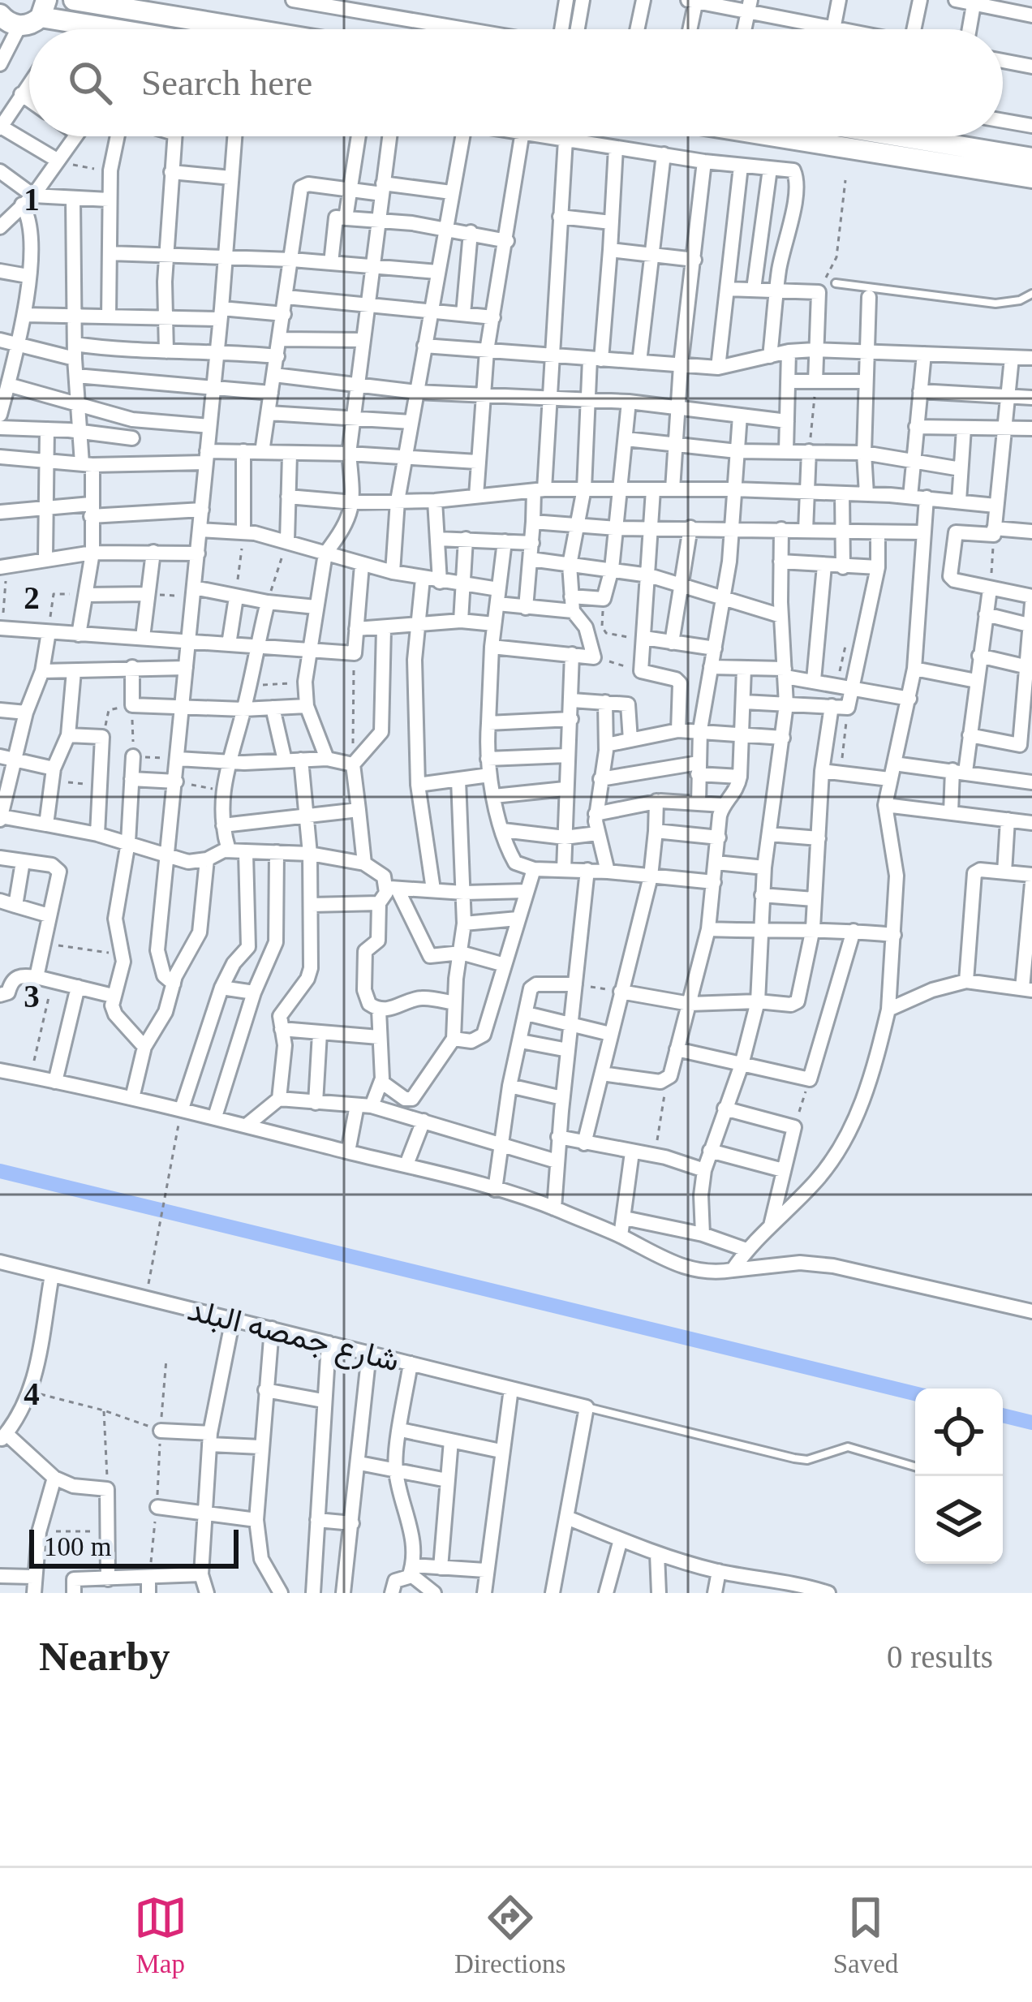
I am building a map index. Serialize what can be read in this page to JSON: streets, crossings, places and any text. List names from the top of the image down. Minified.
{"streets":{"street":["شارع جمصه البلد"]},"scale_bar":"100 m","page":{"search":"Search here","scale":"100 m","heading":["Nearby","0 results"],"nav":["Map","Directions","Saved"]},"grid":{"rows":["1","2","3","4"]}}
